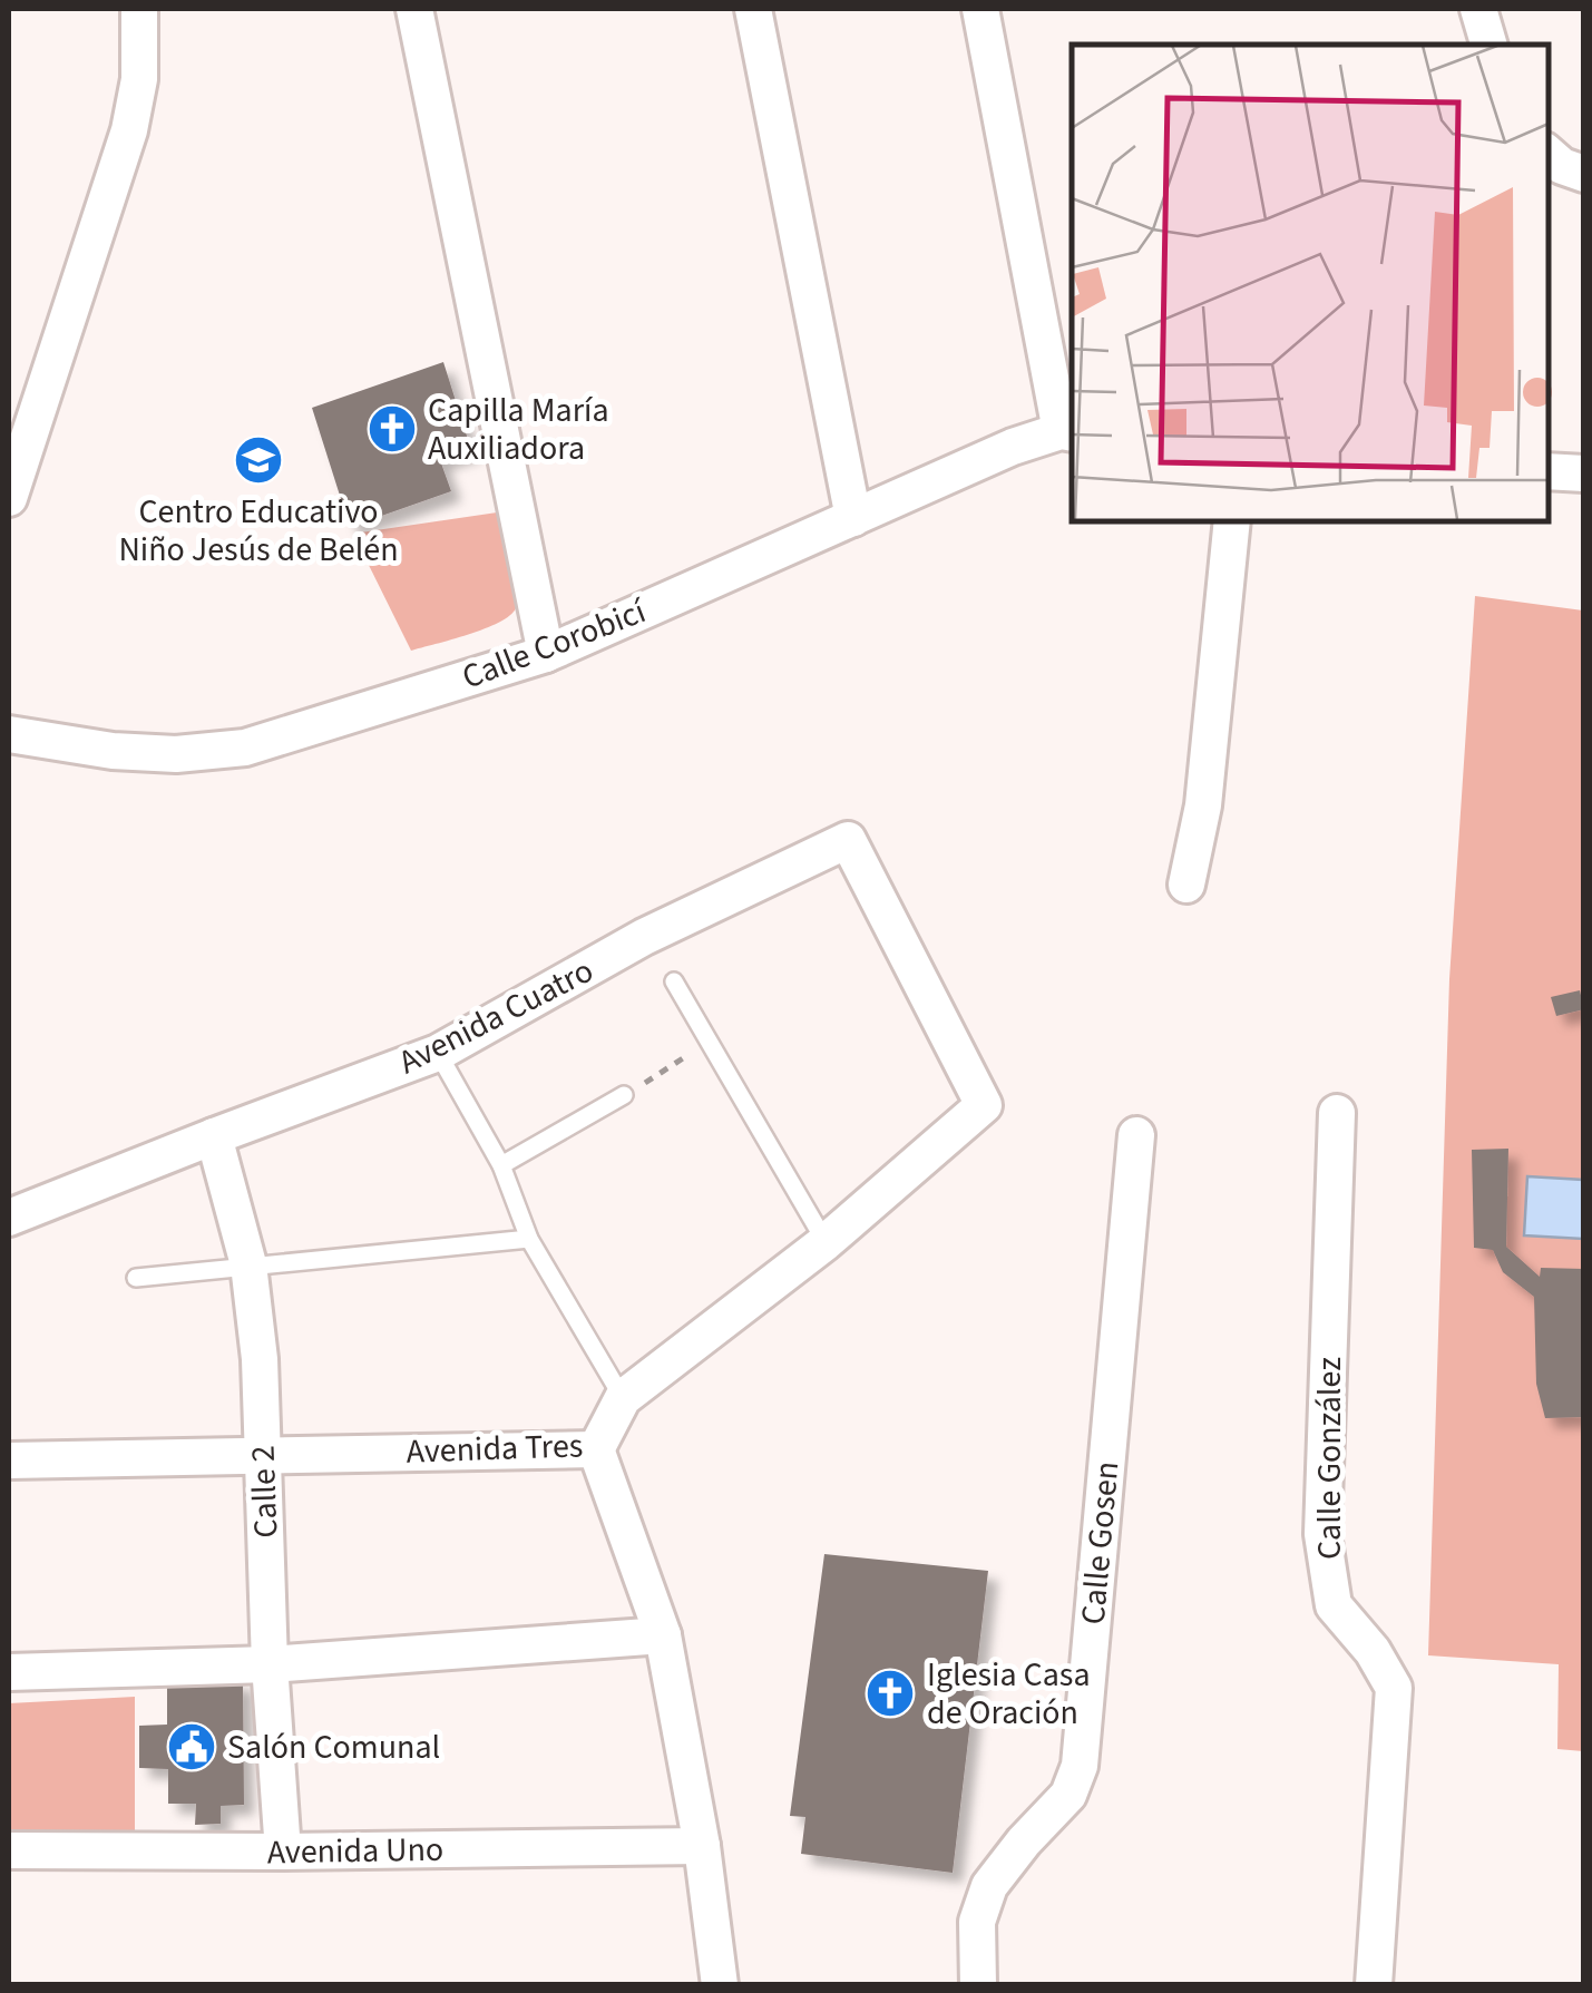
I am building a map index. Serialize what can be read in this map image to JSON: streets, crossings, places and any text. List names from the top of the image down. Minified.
{"streets":{"street":["Calle Corobicí","Avenida Cuatro","Avenida Tres","Calle González","Calle 2","Calle Gosen","Avenida Uno"]},"crossings":[["Avenida Cuatro","Avenida Tres"],["Avenida Cuatro","Calle 2"],["Avenida Tres","Calle 2"],["Calle 2","Avenida Uno"]],"places":{"church":["Capilla María Auxiliadora","Iglesia Casa de Oración"],"school or university":["Centro Educativo Niño Jesús de Belén"],"public building":["Salón Comunal"]}}
